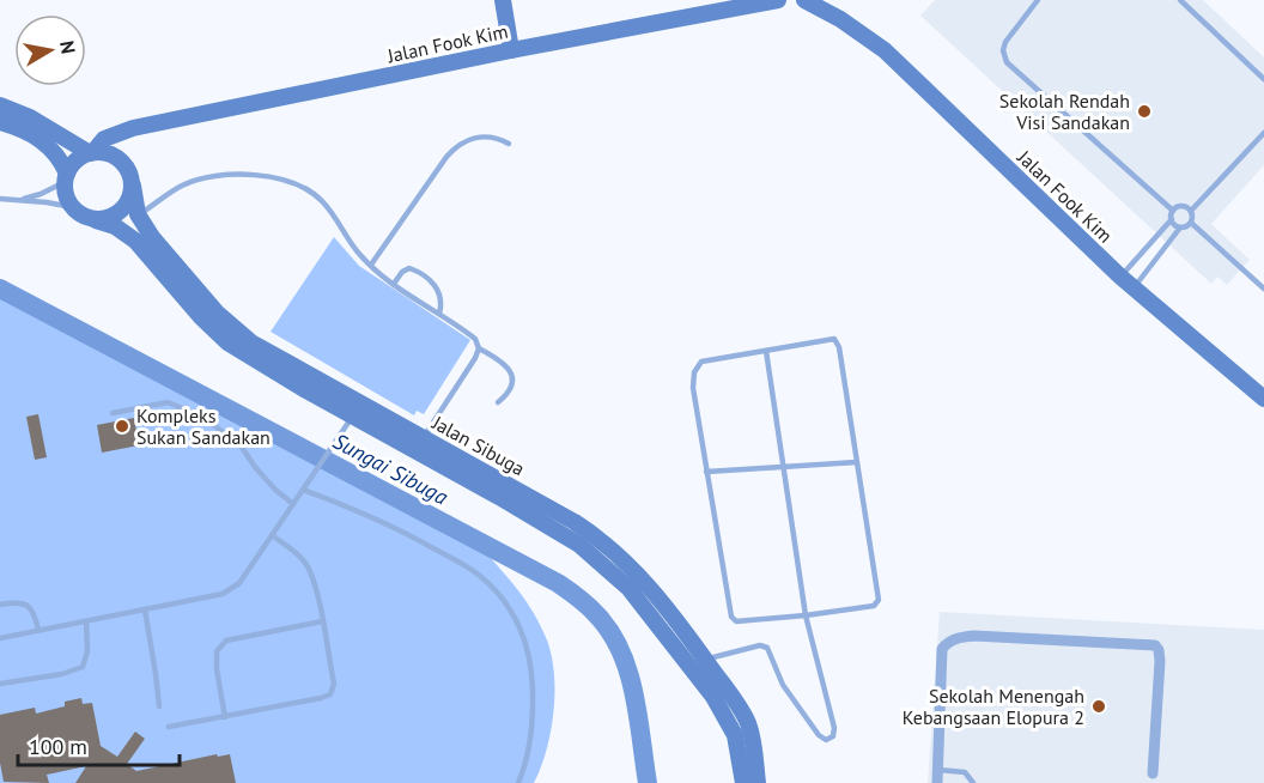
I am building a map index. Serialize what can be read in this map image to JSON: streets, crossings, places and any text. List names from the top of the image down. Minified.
{"streets":{"main road":["Jalan Fook Kim","Jalan Sibuga"]},"water":["Sungai Sibuga"],"places":["Sekolah Rendah Visi Sandakan","Kompleks Sukan Sandakan","Sekolah Menengah Kebangsaan Elopura 2"],"scale_bar":"100 m","north":"right"}
